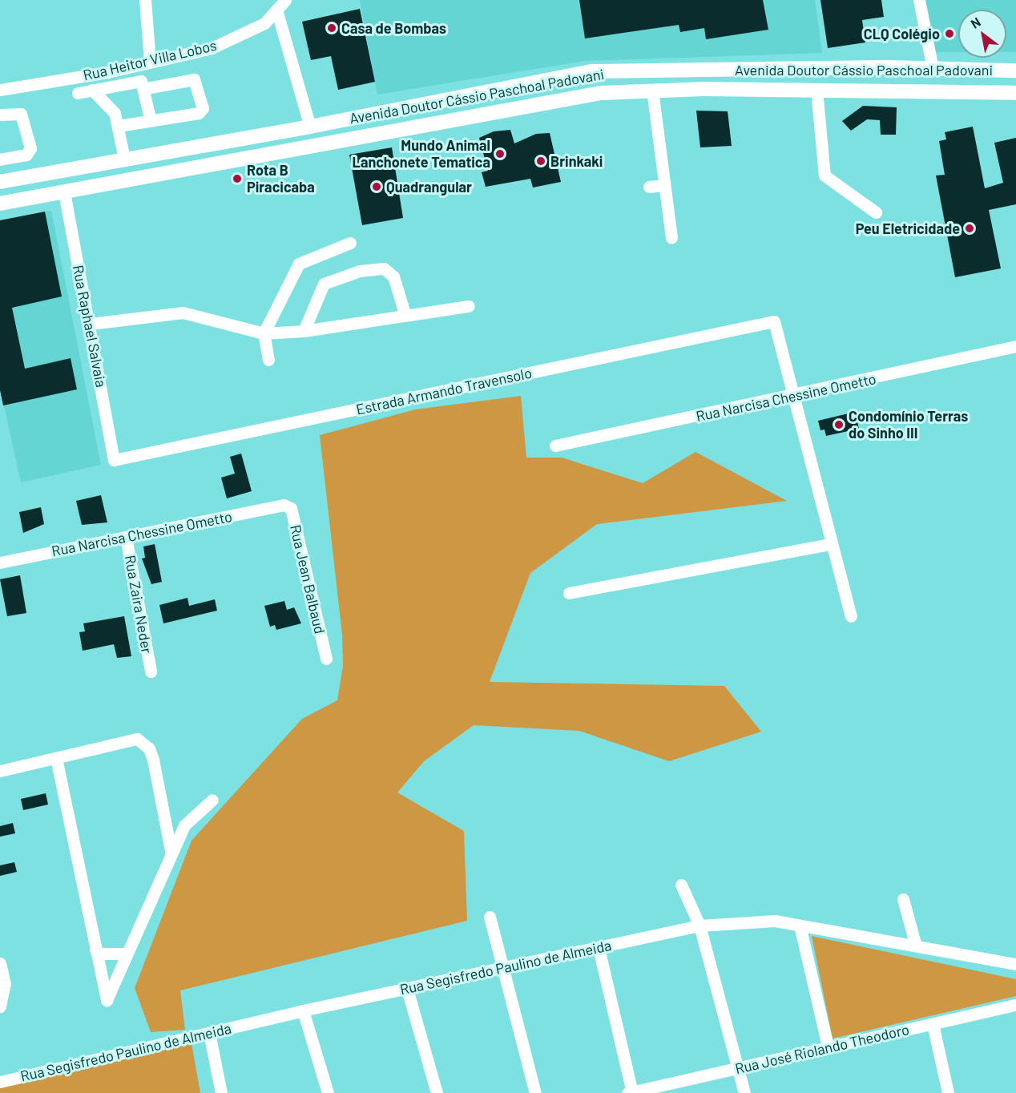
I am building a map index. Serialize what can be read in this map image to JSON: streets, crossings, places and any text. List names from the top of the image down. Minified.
{"streets":{"main road":["Avenida Doutor Cássio Paschoal Padovani"],"street":["Rua Heitor Villa Lobos","Rua Raphael Salvaia","Estrada Armando Travensolo","Rua Narcisa Chessine Ometto","Rua Jean Balbaud","Rua Zaira Neder","Rua Segisfredo Paulino de Almeida","Rua José Riolando Theodoro"]},"crossings":[["Avenida Doutor Cássio Paschoal Padovani","Rua Raphael Salvaia"],["Rua Raphael Salvaia","Estrada Armando Travensolo"],["Estrada Armando Travensolo","Rua Narcisa Chessine Ometto"],["Rua Narcisa Chessine Ometto","Rua Jean Balbaud"],["Rua Narcisa Chessine Ometto","Rua Zaira Neder"]],"places":["Casa de Bombas","CLQ Colégio","Mundo Animal Lanchonete Tematica","Brinkaki","Rota B Piracicaba","Quadrangular","Peu Eletricidade","Condomínio Terras do Sinho III"],"north":"top left"}
